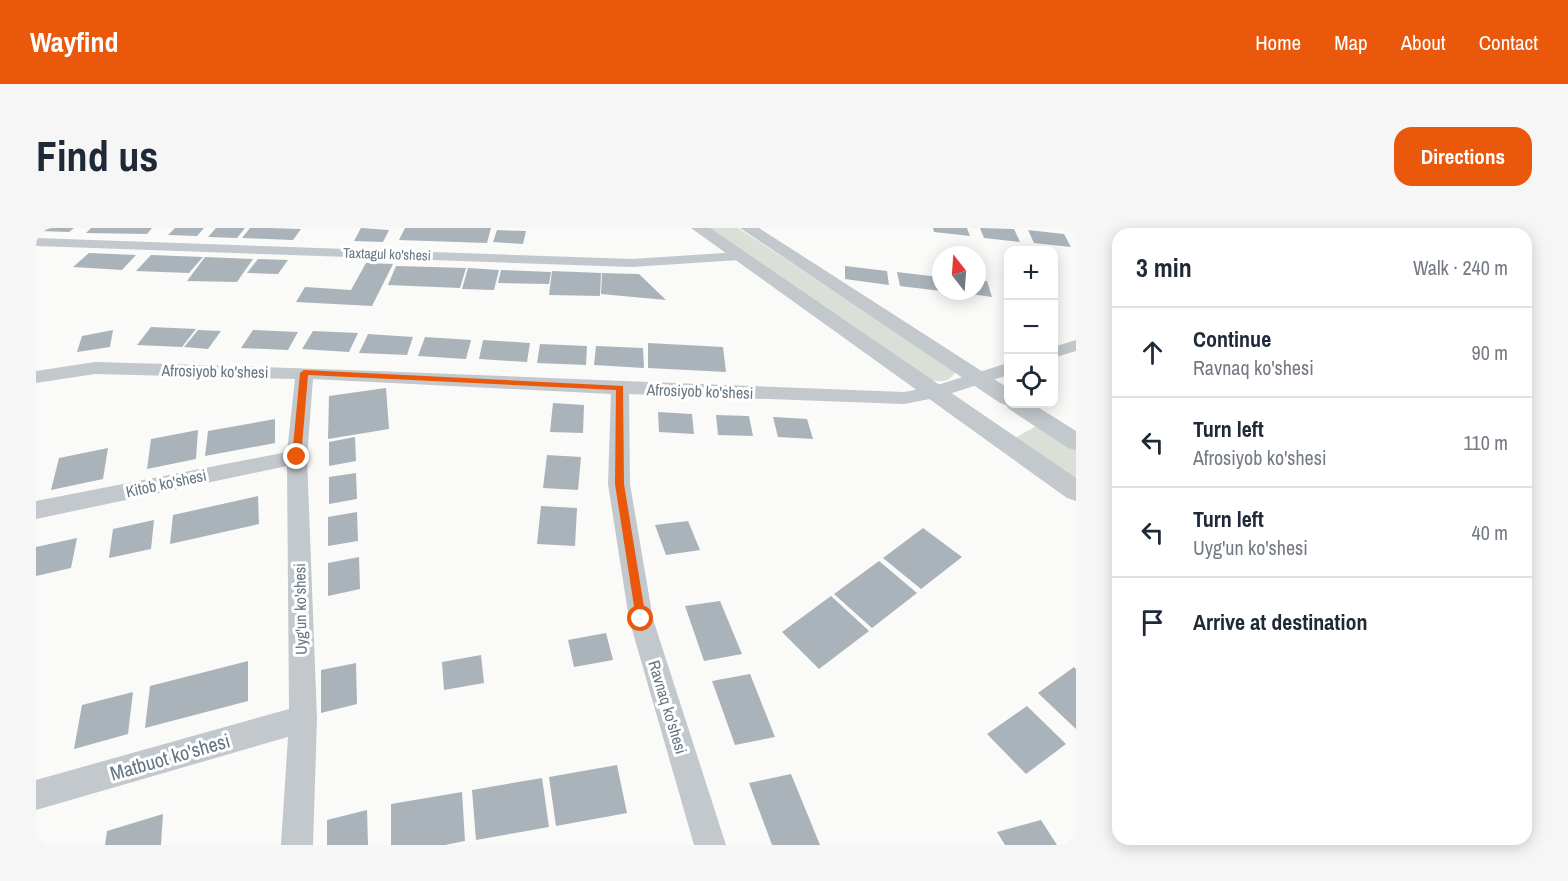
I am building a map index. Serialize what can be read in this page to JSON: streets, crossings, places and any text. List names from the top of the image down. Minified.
{"streets":{"street":["Taxtagul ko'shesi","Afrosiyob ko'shesi","Kitob ko'shesi","Uyg'un ko'shesi","Ravnaq ko'shesi","Matbuot ko'shesi"]},"crossings":[["Afrosiyob ko'shesi","Uyg'un ko'shesi"],["Afrosiyob ko'shesi","Ravnaq ko'shesi"],["Kitob ko'shesi","Uyg'un ko'shesi"],["Uyg'un ko'shesi","Matbuot ko'shesi"]],"north":"top","page":{"header":"Wayfind","nav":["Home","Map","About","Contact"],"buttons":"Directions","title":"Find us","heading":["3 min","Walk · 240 m"],"map_buttons":["+","−"],"list":[["Continue","Ravnaq ko'shesi","90 m"],["Turn left","Afrosiyob ko'shesi","110 m"],["Turn left","Uyg'un ko'shesi","40 m"],"Arrive at destination"]}}
